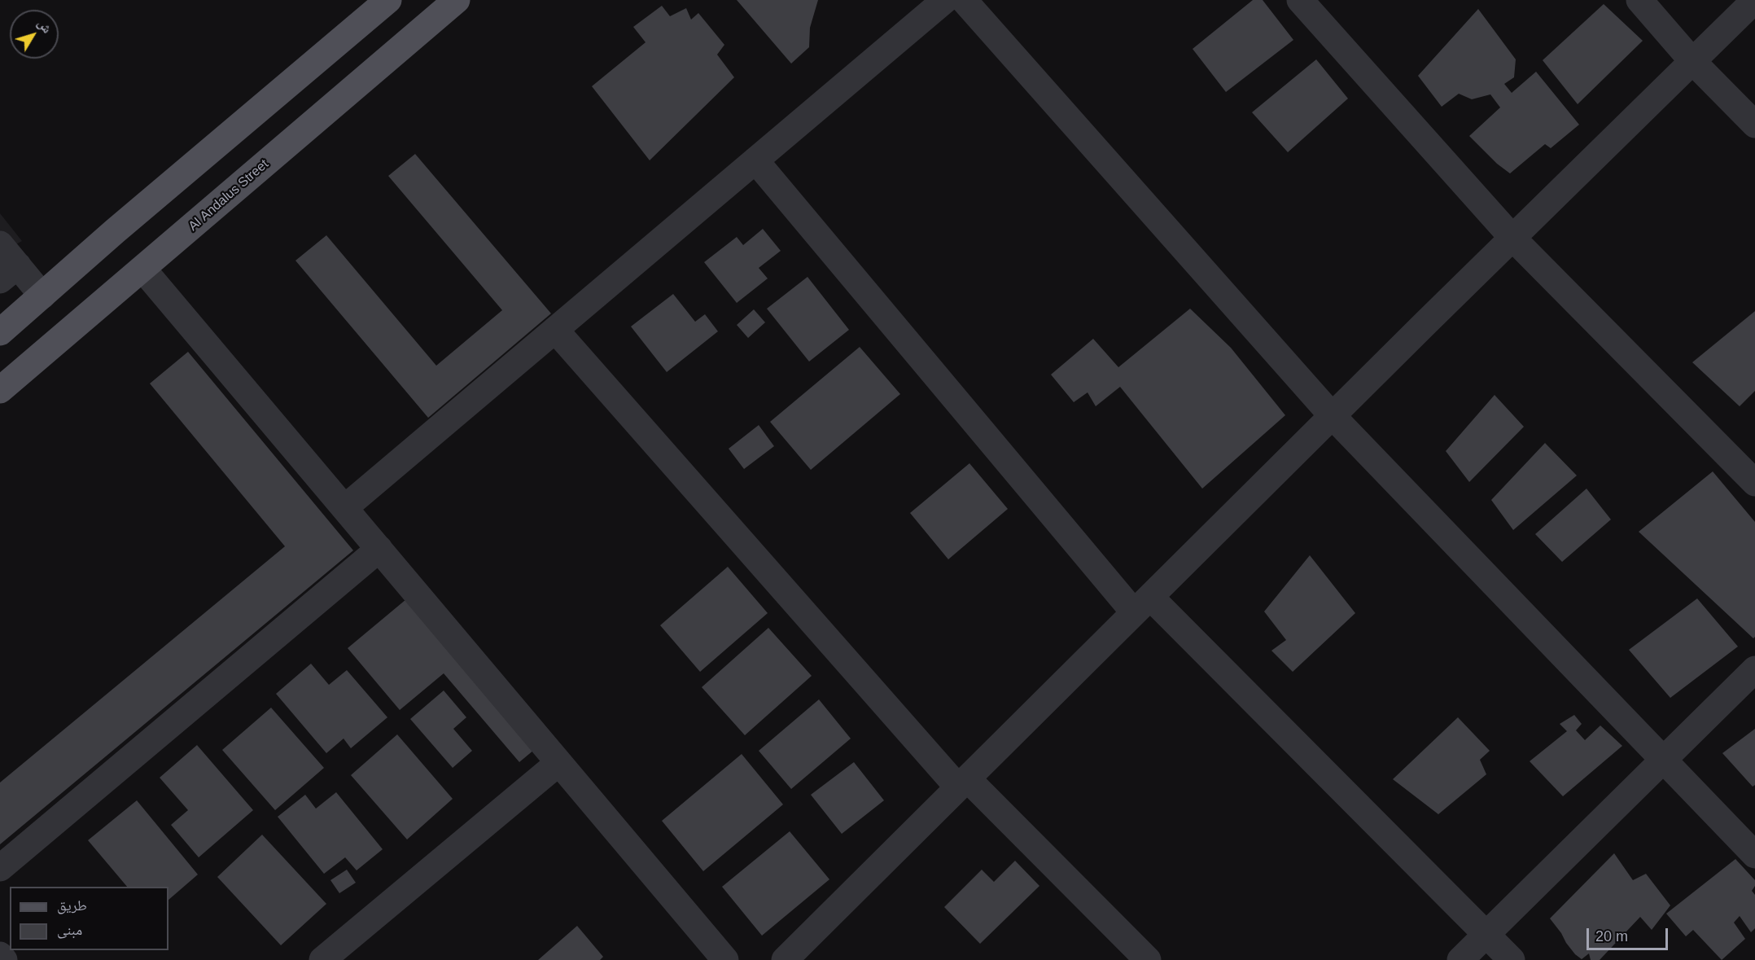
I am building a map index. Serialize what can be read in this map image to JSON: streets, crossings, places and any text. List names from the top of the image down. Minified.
{"streets":{"main road":["Al Andalus Street"]},"legend":["طريق","مبنى"],"scale_bar":"20 m","north":"top right"}
